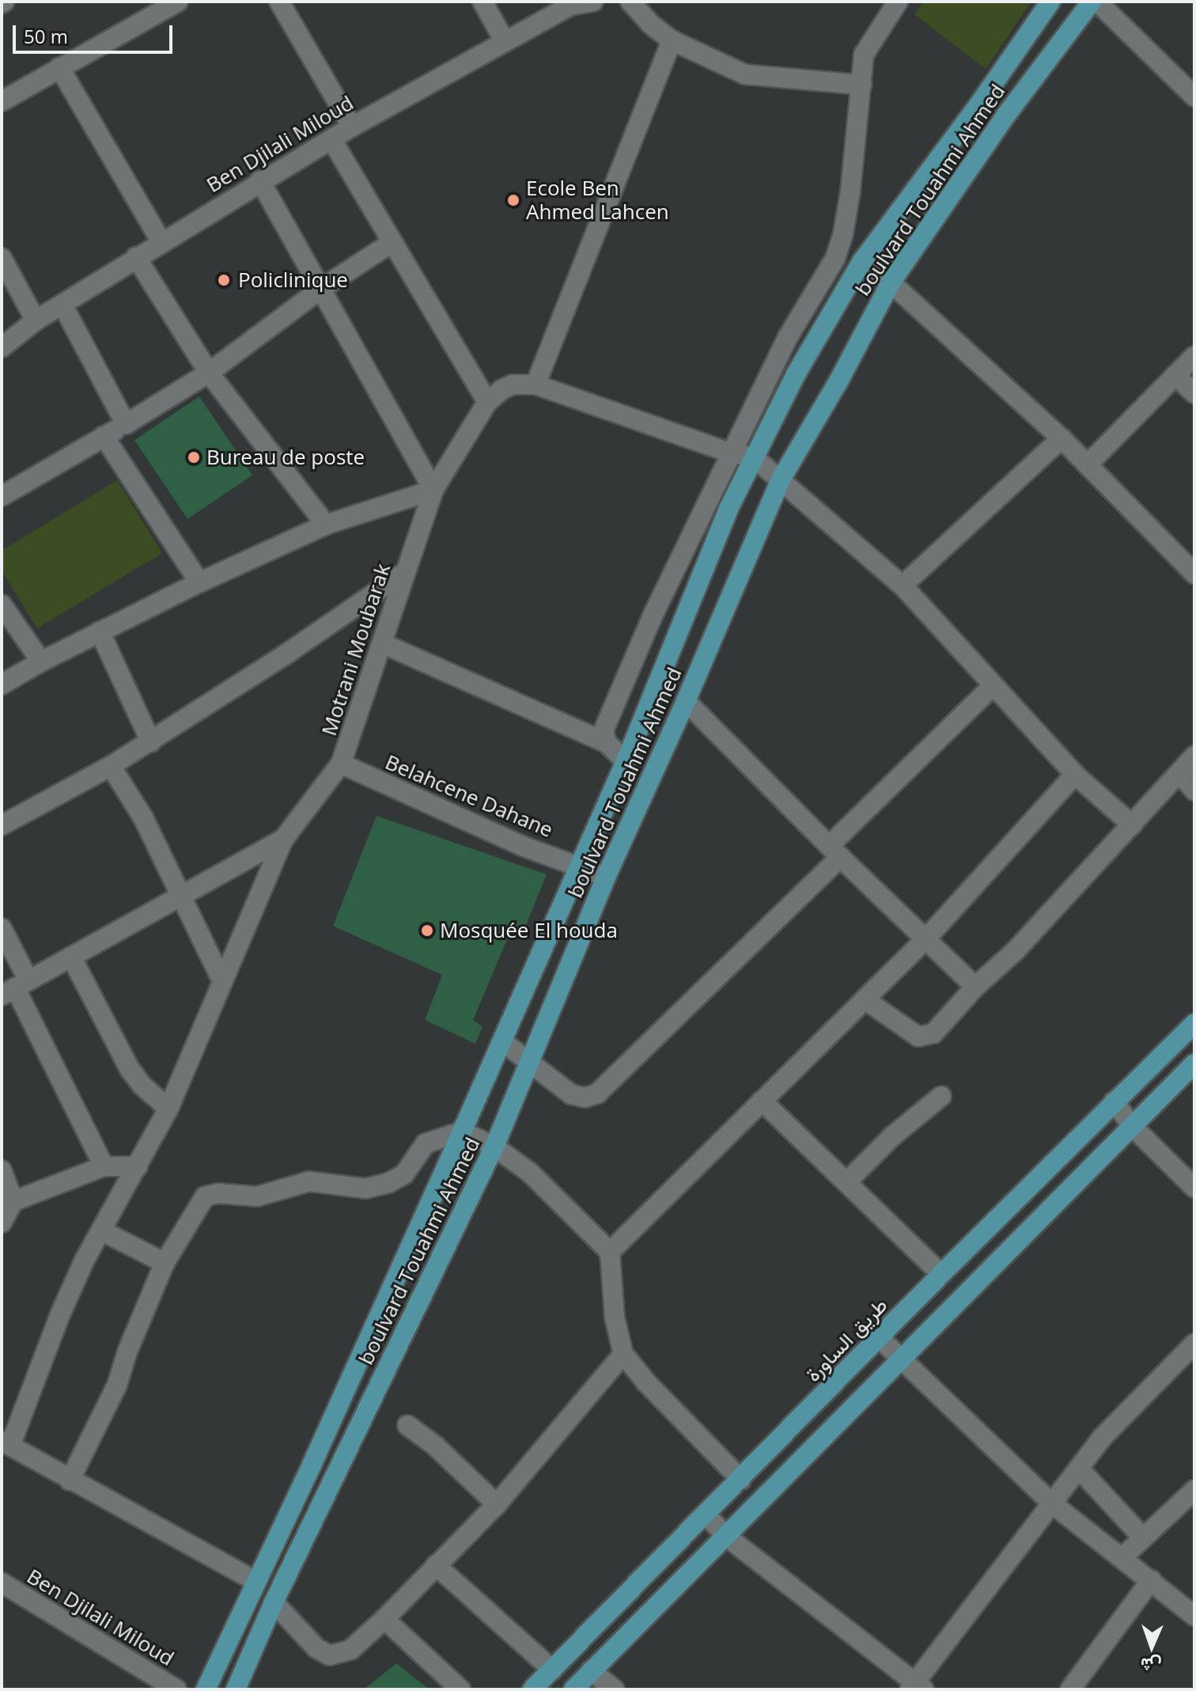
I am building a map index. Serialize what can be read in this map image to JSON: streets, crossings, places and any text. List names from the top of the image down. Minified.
{"streets":{"main road":["boulvard Touahmi Ahmed","طريق الساورة"],"street":["Ben Djilali Miloud","Motrani Moubarak","Belahcene Dahane"]},"crossings":[["boulvard Touahmi Ahmed","Belahcene Dahane"],["Motrani Moubarak","Belahcene Dahane"]],"places":["Ecole Ben Ahmed Lahcen","Policlinique","Bureau de poste","Mosquée El houda"],"scale_bar":"50 m","north":"bottom"}
